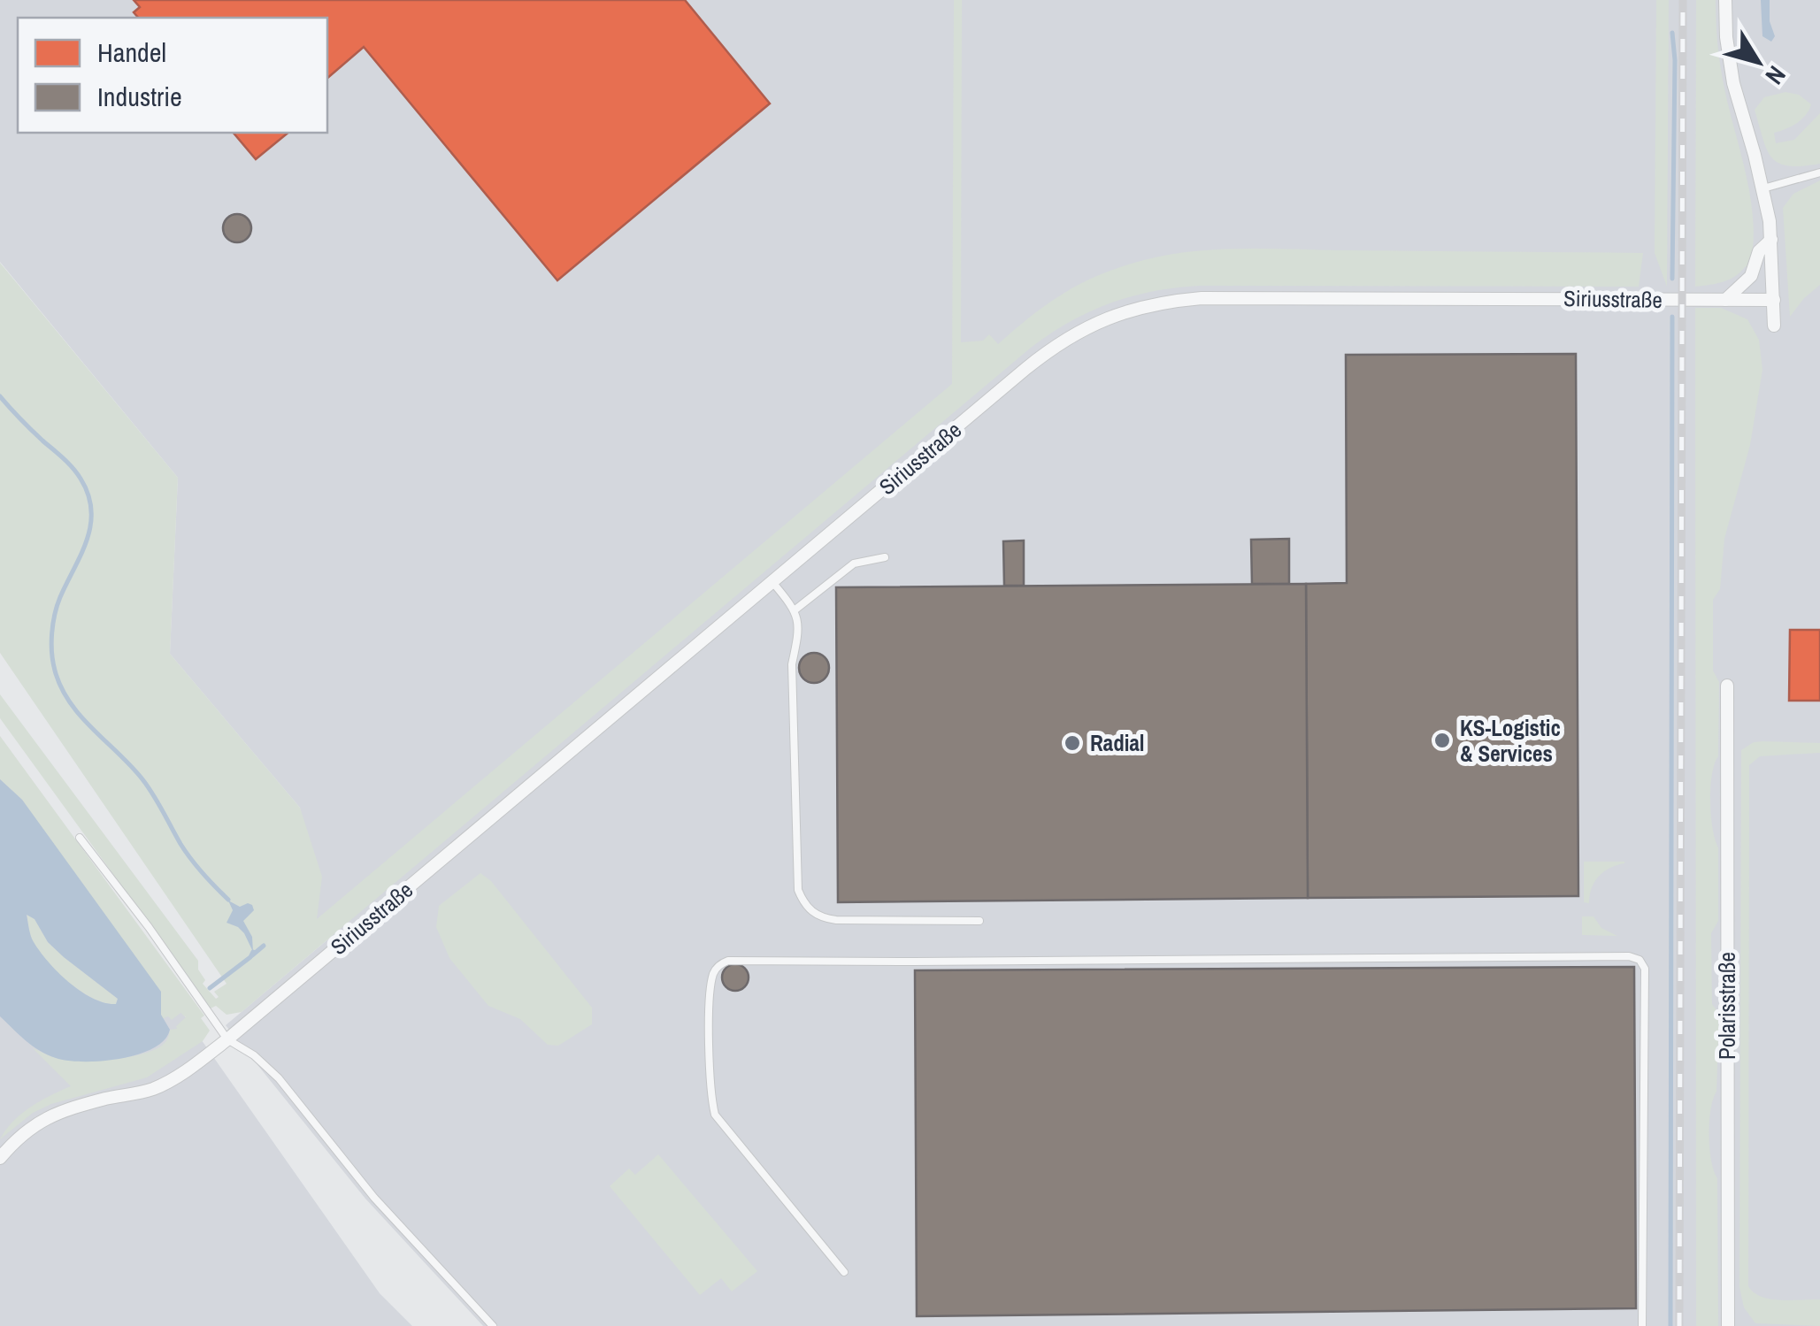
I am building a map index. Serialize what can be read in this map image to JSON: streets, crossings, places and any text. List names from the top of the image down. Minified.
{"streets":{"street":["Siriusstraße","Polarisstraße"]},"places":["KS-Logistic & Services","Radial"],"legend":["Handel","Industrie"],"north":"bottom right"}
